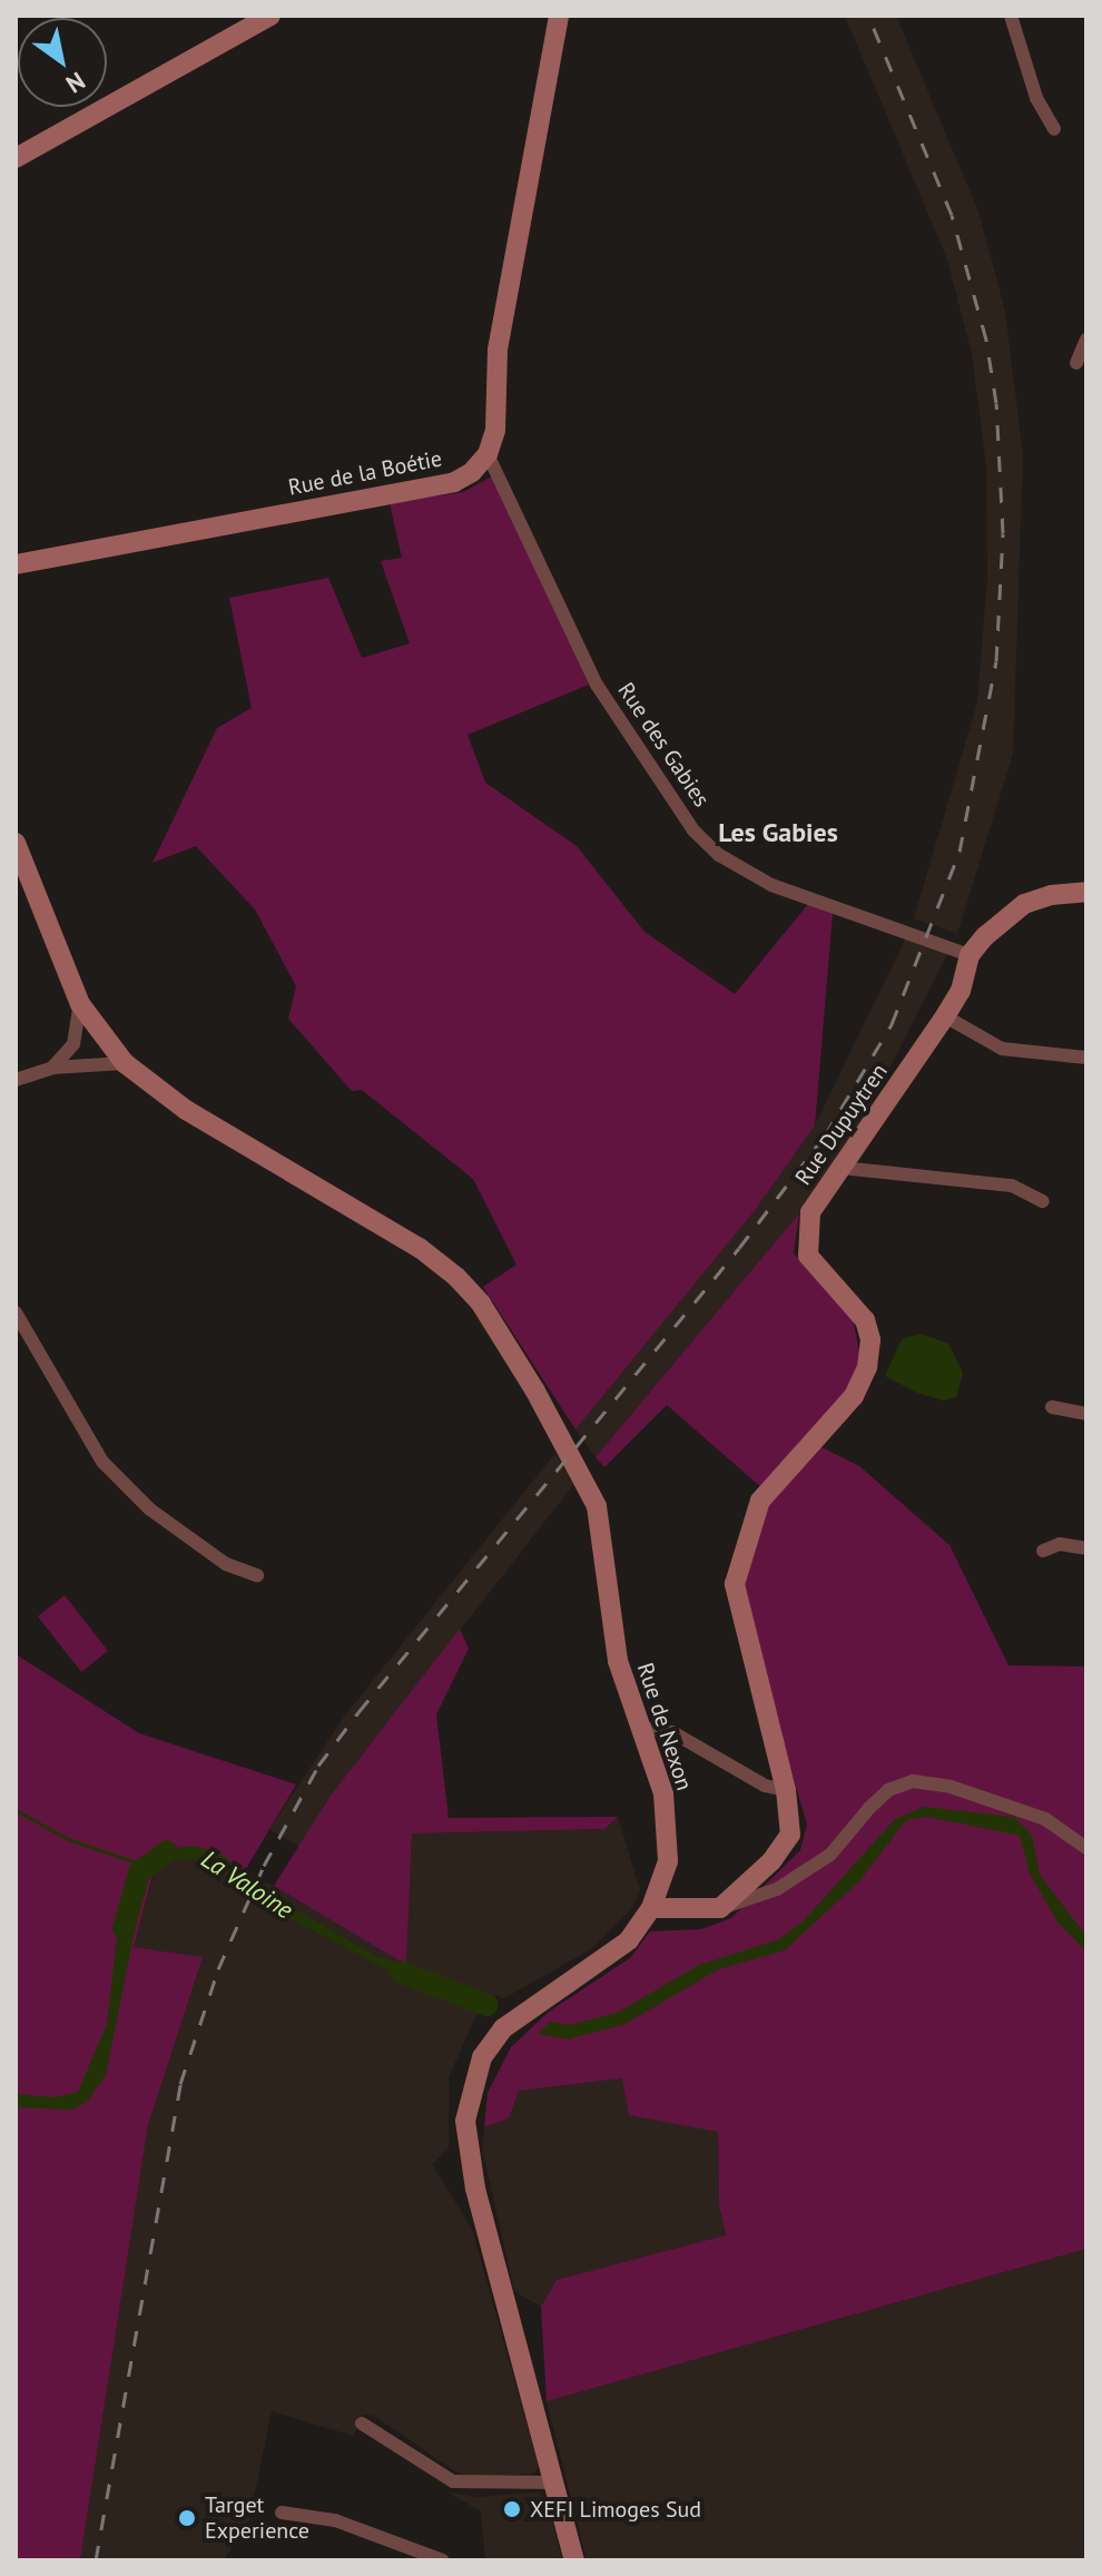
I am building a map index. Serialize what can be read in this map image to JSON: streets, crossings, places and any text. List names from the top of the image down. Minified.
{"streets":{"street":["Rue de la Boétie","Rue des Gabies","Rue Dupuytren","Rue de Nexon"]},"crossings":[["Rue de la Boétie","Rue des Gabies"],["Rue des Gabies","Rue Dupuytren"]],"districts":["Les Gabies"],"water":["La Valoine"],"places":["XEFI Limoges Sud","Target Experience"],"north":"bottom right"}
